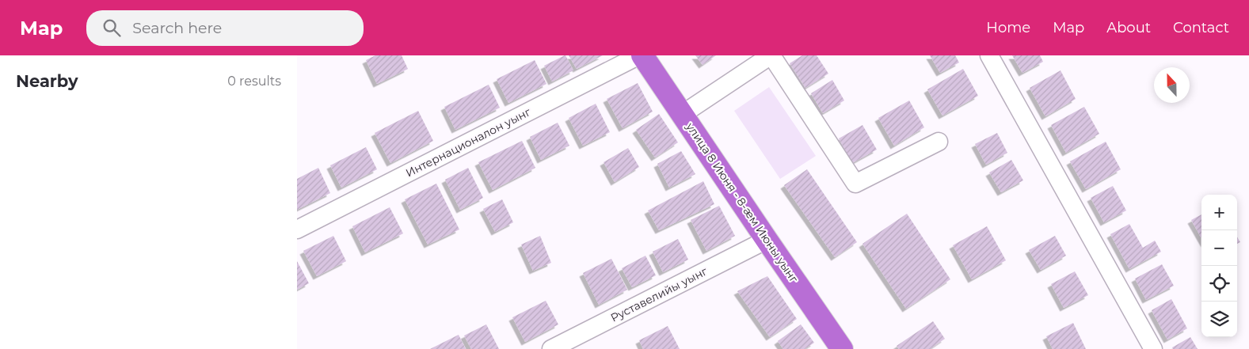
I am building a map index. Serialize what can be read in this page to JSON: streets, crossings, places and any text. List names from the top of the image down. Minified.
{"streets":{"highway":["улица 8 Июня - 8-ӕм Июны уынг"],"street":["Интернационалон уынг","Руставелийы уынг"]},"crossings":[["улица 8 Июня - 8-ӕм Июны уынг","Руставелийы уынг"]],"north":"top","page":{"header":"Map","search":"Search here","nav":["Home","Map","About","Contact"],"heading":["Nearby","0 results"],"map_buttons":["+","−"]}}
